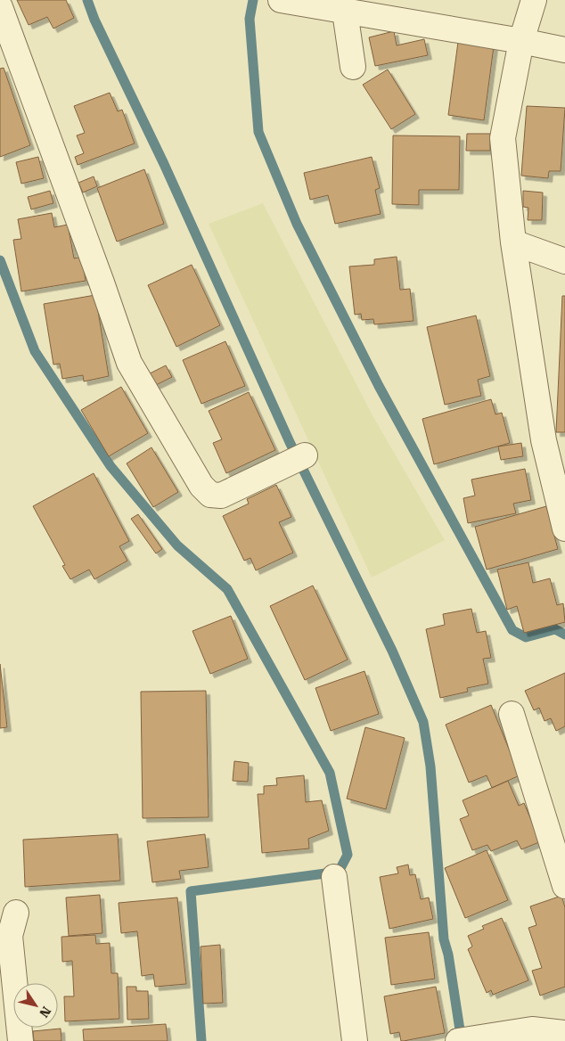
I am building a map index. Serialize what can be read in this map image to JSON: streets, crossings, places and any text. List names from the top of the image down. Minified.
{"north":"bottom right"}
